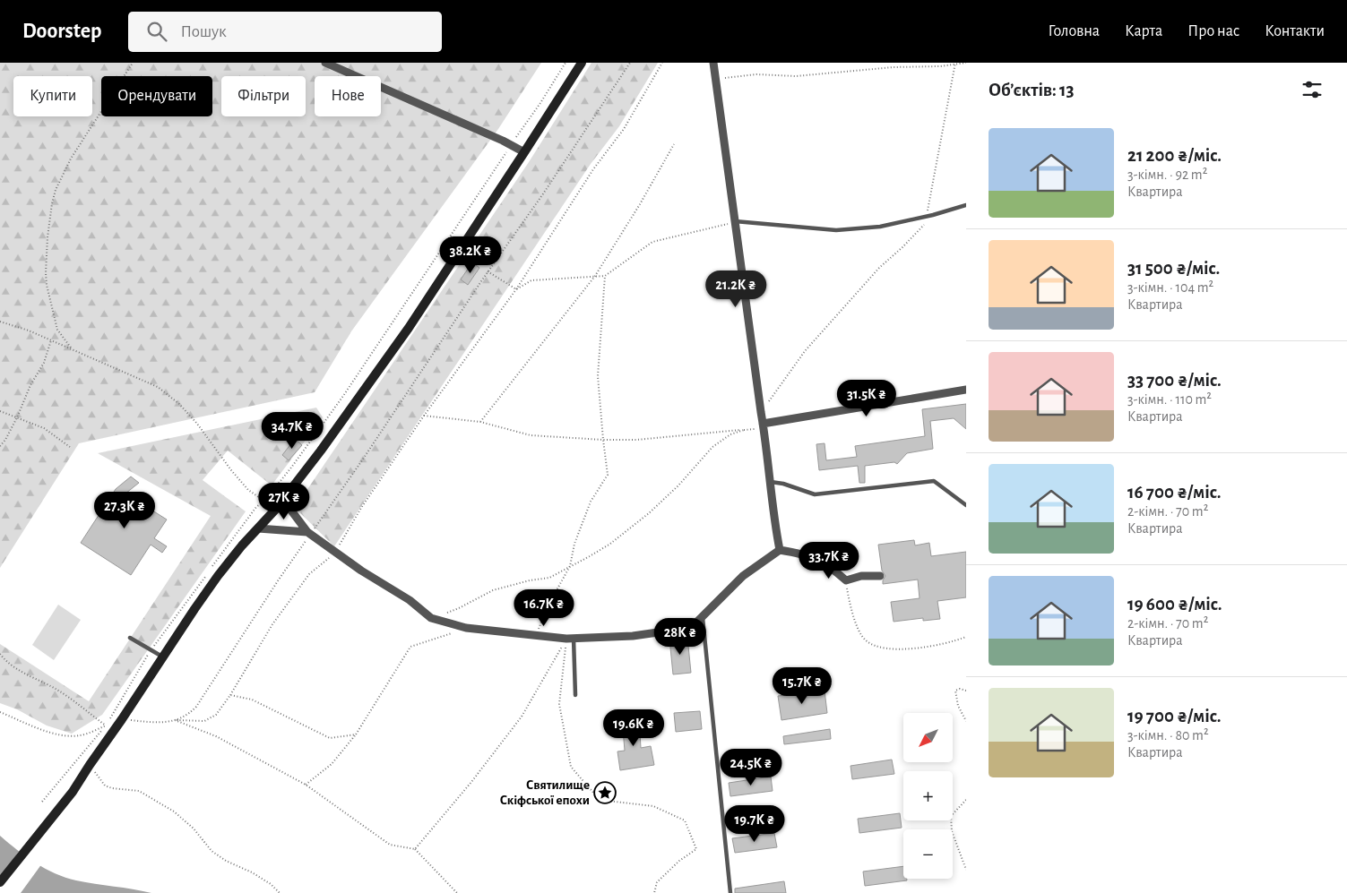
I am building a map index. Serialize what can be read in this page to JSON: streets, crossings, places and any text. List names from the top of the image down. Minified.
{"places":{"place":["Святилище Скіфської епохи"]},"north":"bottom left","page":{"header":"Doorstep","search":"Пошук","nav":["Головна","Карта","Про нас","Контакти"],"heading":"Об’єктів: 13","chip":["Купити","Орендувати","Фільтри","Нове"],"list":[{"name":"21 200 ₴/міс.","note":"3-кімн. · 92 m² · Квартира"},{"name":"31 500 ₴/міс.","note":"3-кімн. · 104 m² · Квартира"},{"name":"33 700 ₴/міс.","note":"3-кімн. · 110 m² · Квартира"},{"name":"16 700 ₴/міс.","note":"2-кімн. · 70 m² · Квартира"},{"name":"19 600 ₴/міс.","note":"2-кімн. · 70 m² · Квартира"},{"name":"19 700 ₴/міс.","note":"3-кімн. · 80 m² · Квартира"}],"price":["38.2K ₴","21.2K ₴","31.5K ₴","34.7K ₴","27K ₴","27.3K ₴","33.7K ₴","16.7K ₴","28K ₴","15.7K ₴","19.6K ₴","24.5K ₴","19.7K ₴"],"map_buttons":["+","−"]}}
